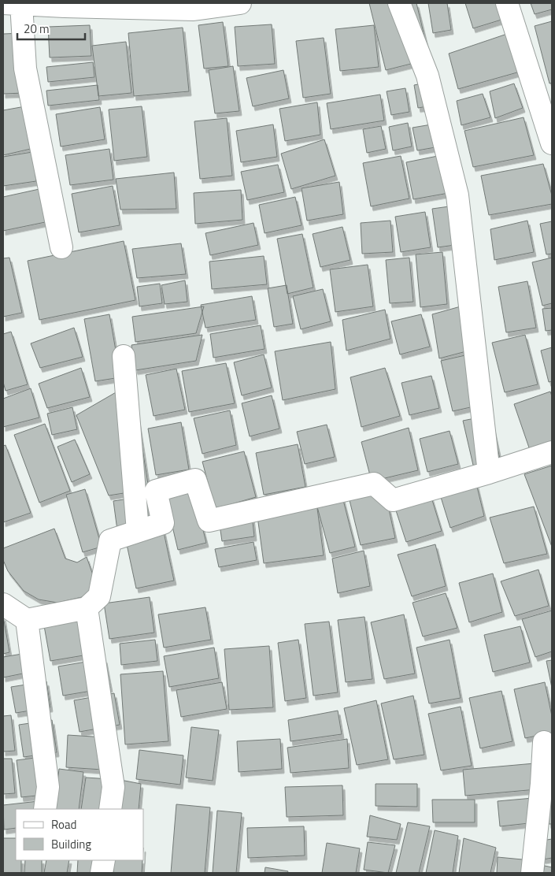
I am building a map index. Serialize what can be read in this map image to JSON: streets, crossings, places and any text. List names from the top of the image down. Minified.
{"legend":["Road","Building"],"scale_bar":"20 m"}
